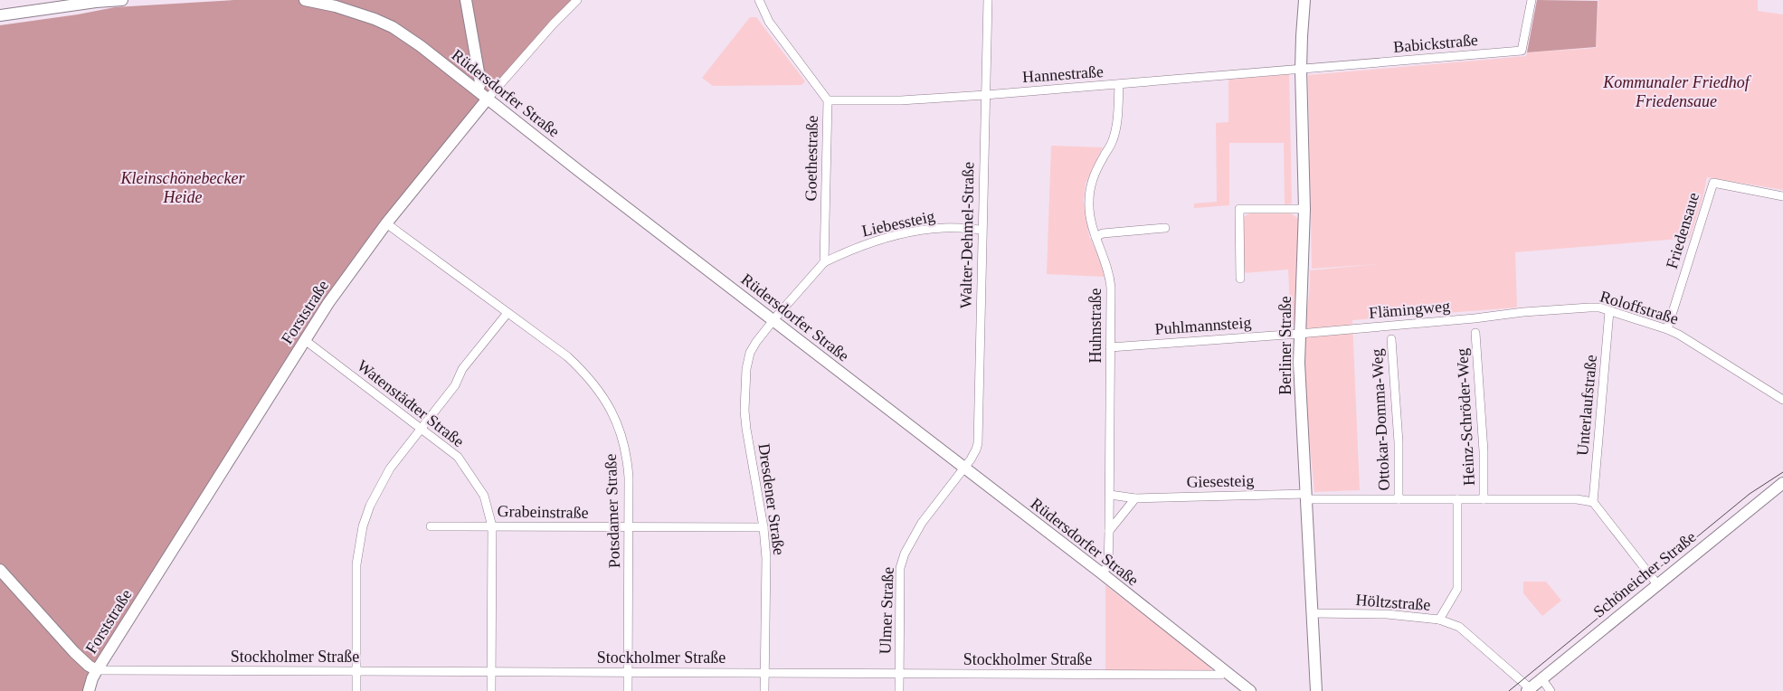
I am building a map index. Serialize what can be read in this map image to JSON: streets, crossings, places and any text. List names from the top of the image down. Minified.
{"streets":{"street":["Babickstraße","Hannestraße","Rüdersdorfer Straße","Goethestraße","Liebessteig","Friedensaue","Walter-Dehmel-Straße","Roloffstraße","Flämingweg","Forststraße","Huhnstraße","Puhlmannsteig","Berliner Straße","Watenstädter Straße","Unterlaufstraße","Heinz-Schröder-Weg","Ottokar-Domma-Weg","Giesesteig","Dresdener Straße","Potsdamer Straße","Grabeinstraße","Schöneicher Straße","Höltzstraße","Ulmer Straße","Stockholmer Straße"]},"crossings":[["Babickstraße","Hannestraße"],["Babickstraße","Berliner Straße"],["Hannestraße","Goethestraße"],["Hannestraße","Walter-Dehmel-Straße"],["Hannestraße","Huhnstraße"],["Hannestraße","Berliner Straße"],["Rüdersdorfer Straße","Walter-Dehmel-Straße"],["Rüdersdorfer Straße","Forststraße"],["Rüdersdorfer Straße","Huhnstraße"],["Rüdersdorfer Straße","Dresdener Straße"],["Rüdersdorfer Straße","Ulmer Straße"],["Rüdersdorfer Straße","Stockholmer Straße"],["Goethestraße","Liebessteig"],["Liebessteig","Walter-Dehmel-Straße"],["Friedensaue","Roloffstraße"],["Walter-Dehmel-Straße","Ulmer Straße"],["Roloffstraße","Flämingweg"],["Roloffstraße","Unterlaufstraße"],["Flämingweg","Puhlmannsteig"],["Flämingweg","Berliner Straße"],["Forststraße","Watenstädter Straße"],["Forststraße","Potsdamer Straße"],["Forststraße","Stockholmer Straße"],["Huhnstraße","Puhlmannsteig"],["Huhnstraße","Giesesteig"],["Puhlmannsteig","Berliner Straße"],["Berliner Straße","Giesesteig"],["Berliner Straße","Höltzstraße"],["Watenstädter Straße","Grabeinstraße"],["Watenstädter Straße","Stockholmer Straße"],["Unterlaufstraße","Giesesteig"],["Heinz-Schröder-Weg","Giesesteig"],["Ottokar-Domma-Weg","Giesesteig"],["Dresdener Straße","Grabeinstraße"],["Dresdener Straße","Stockholmer Straße"],["Potsdamer Straße","Grabeinstraße"],["Potsdamer Straße","Stockholmer Straße"],["Schöneicher Straße","Höltzstraße"],["Ulmer Straße","Stockholmer Straße"]],"parks":["Kommunaler Friedhof Friedensaue","Kleinschönebecker Heide"]}
